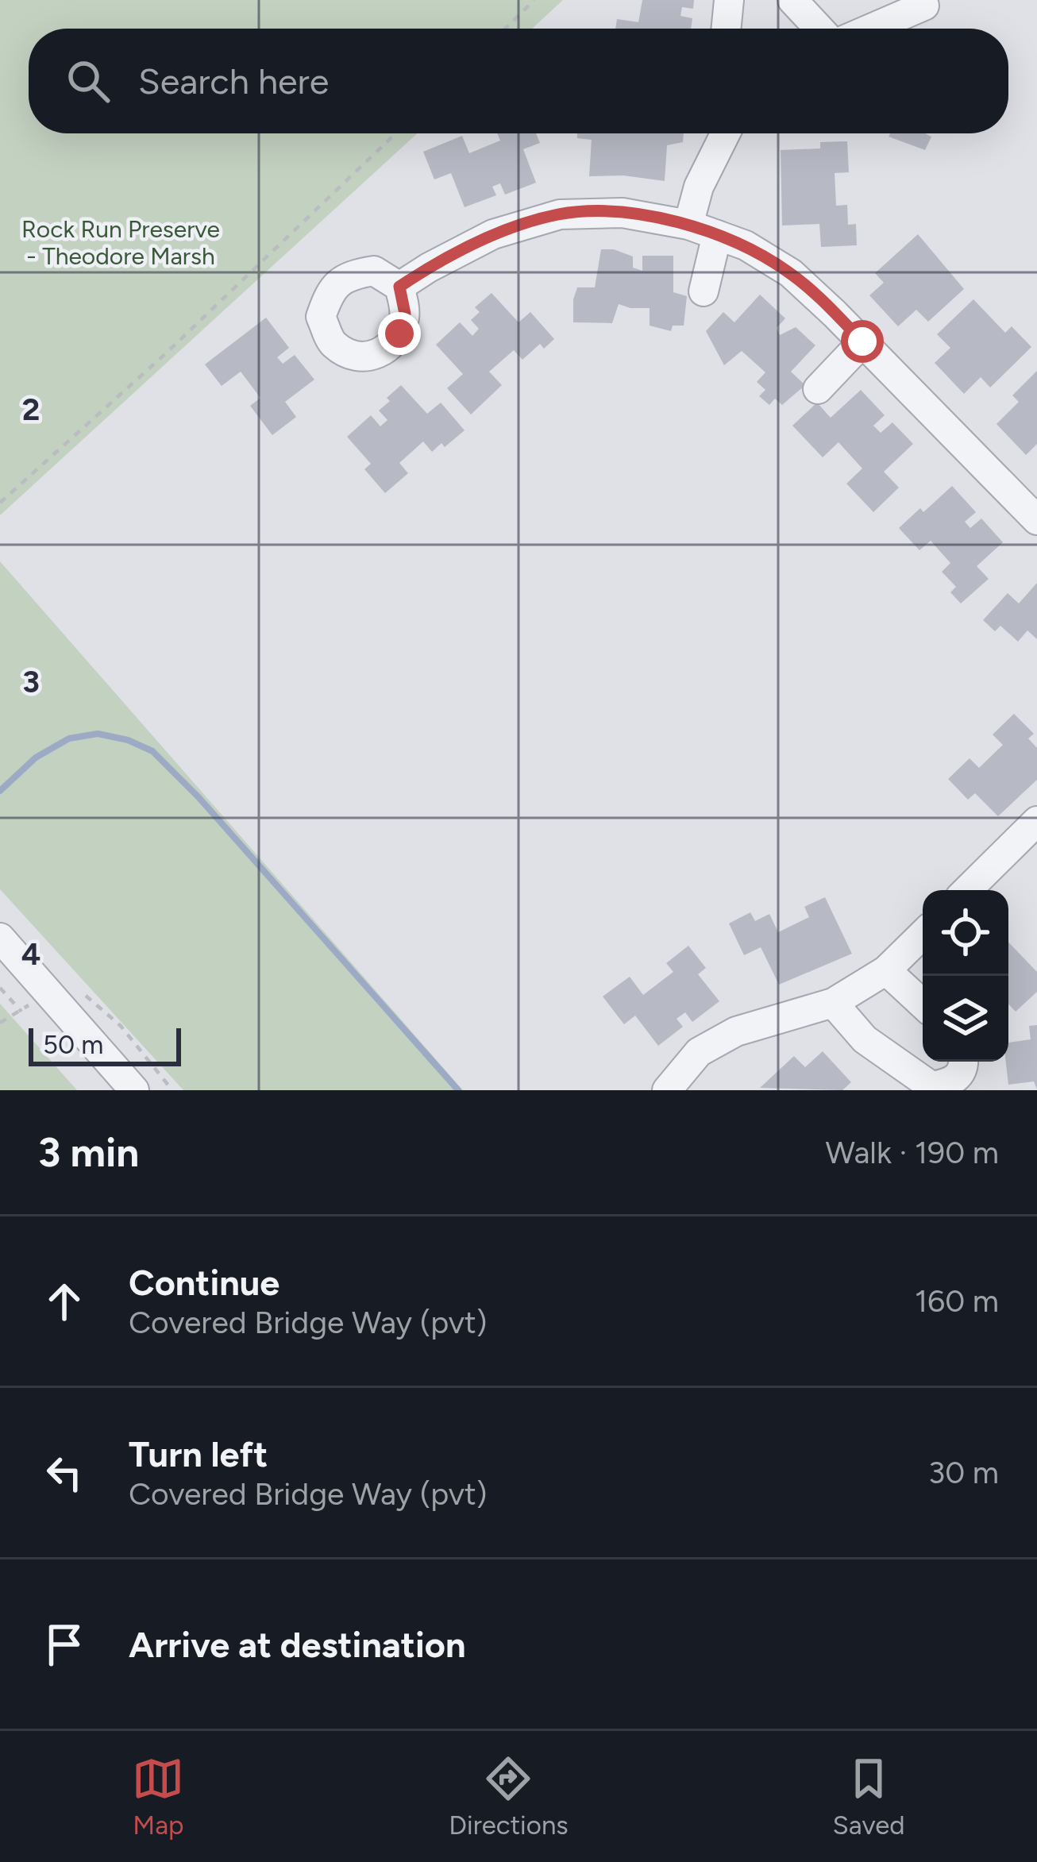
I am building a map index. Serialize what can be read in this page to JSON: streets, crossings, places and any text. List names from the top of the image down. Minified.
{"parks":["Rock Run Preserve - Theodore Marsh"],"scale_bar":"50 m","page":{"search":"Search here","scale":"50 m","heading":["3 min","Walk · 190 m"],"list":[["Continue","Covered Bridge Way (pvt)","160 m"],["Turn left","Covered Bridge Way (pvt)","30 m"],"Arrive at destination"],"nav":["Map","Directions","Saved"]},"grid":{"rows":["2","3","4"]}}
